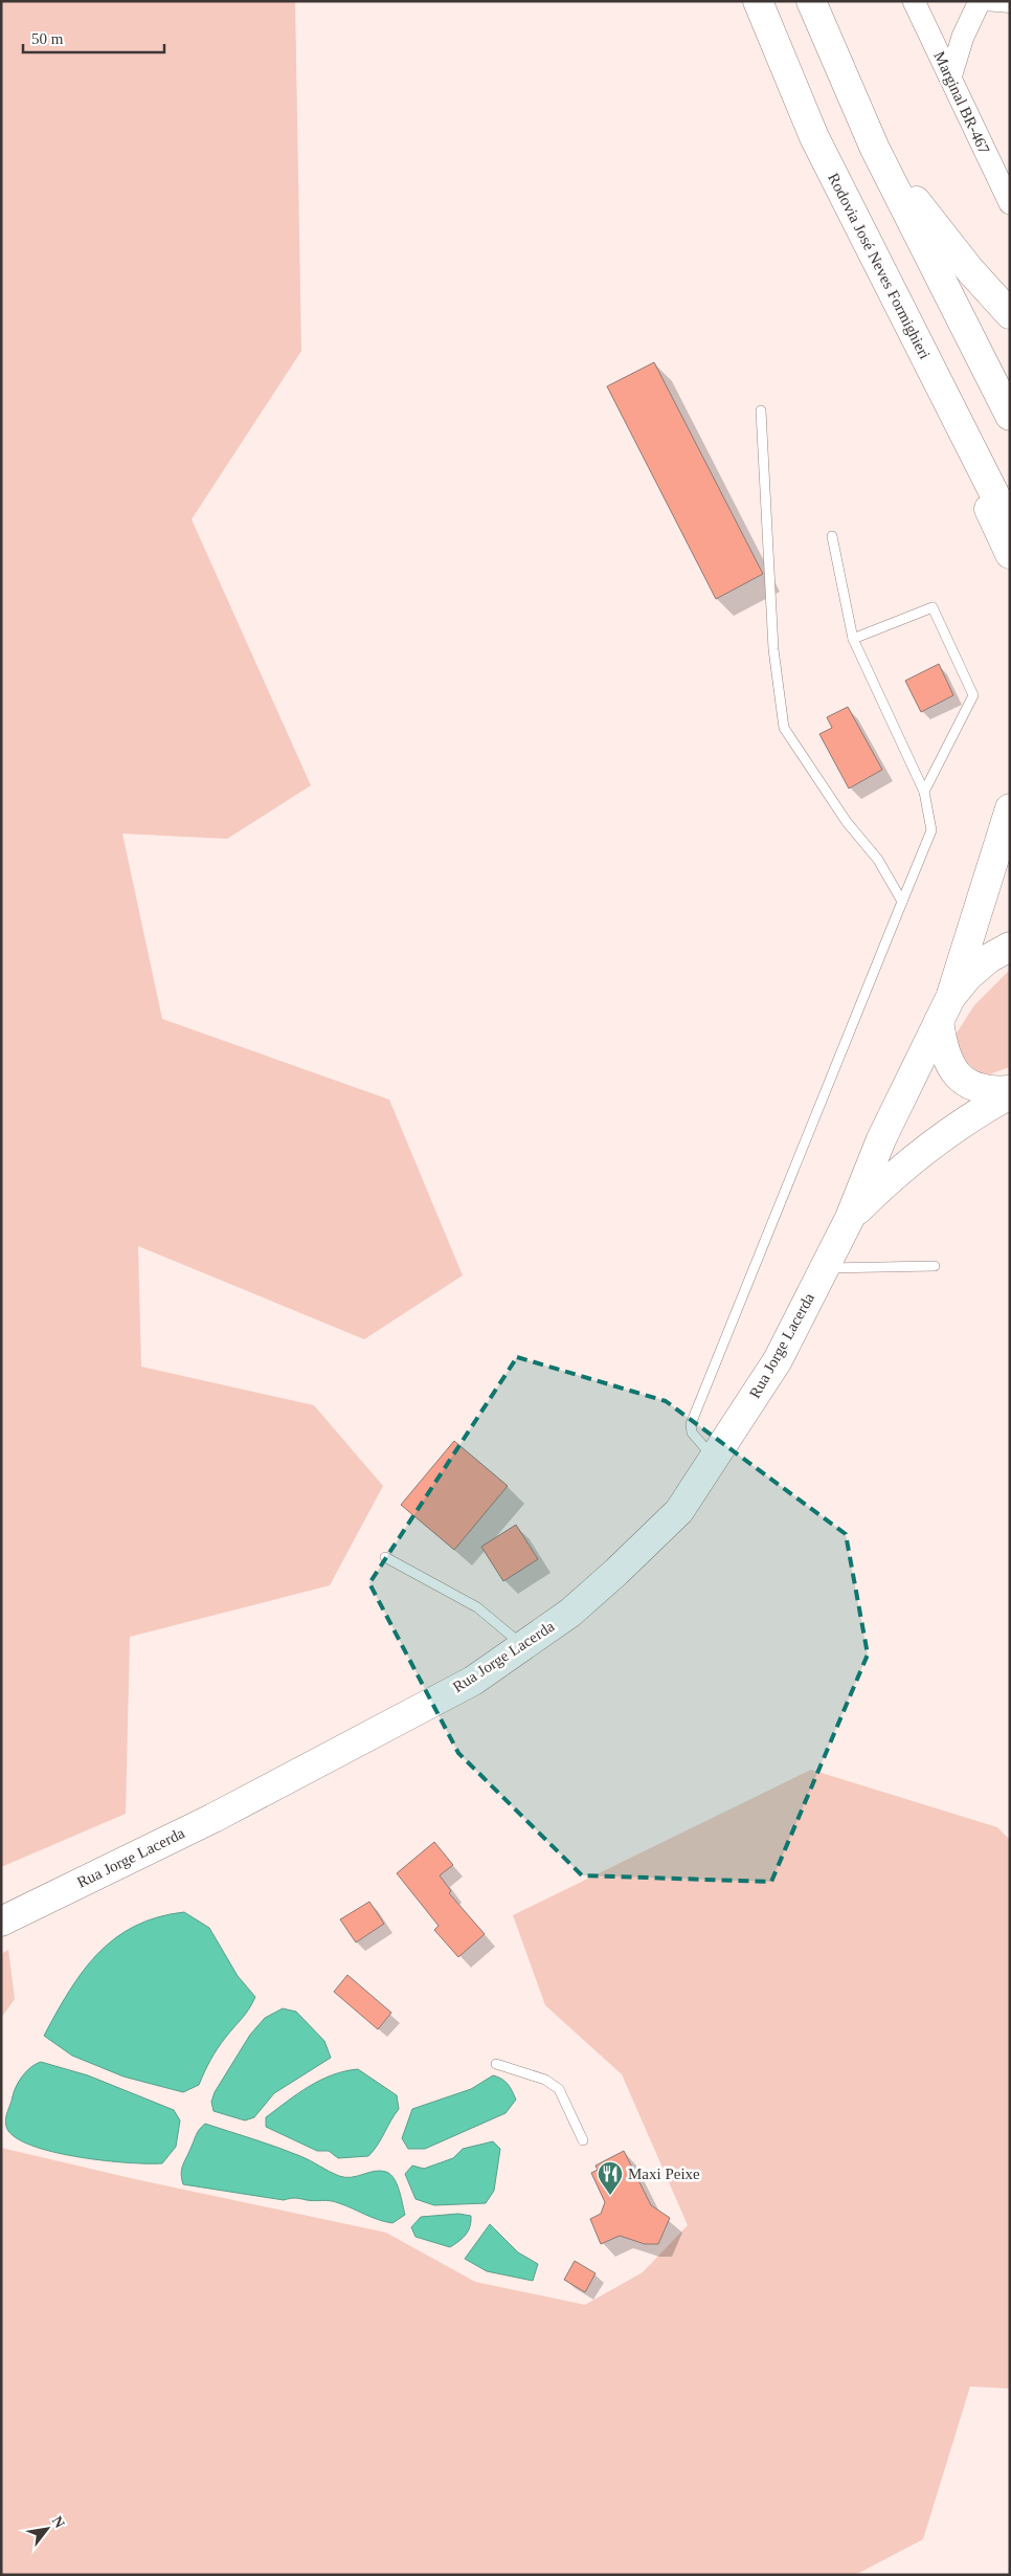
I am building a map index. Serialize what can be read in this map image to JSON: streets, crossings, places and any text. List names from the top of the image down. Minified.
{"streets":{"main road":["Rodovia José Neves Formighieri","Rua Jorge Lacerda"],"street":["Marginal BR-467"]},"places":{"restaurant":["Maxi Peixe"]},"scale_bar":"50 m","north":"top right"}
